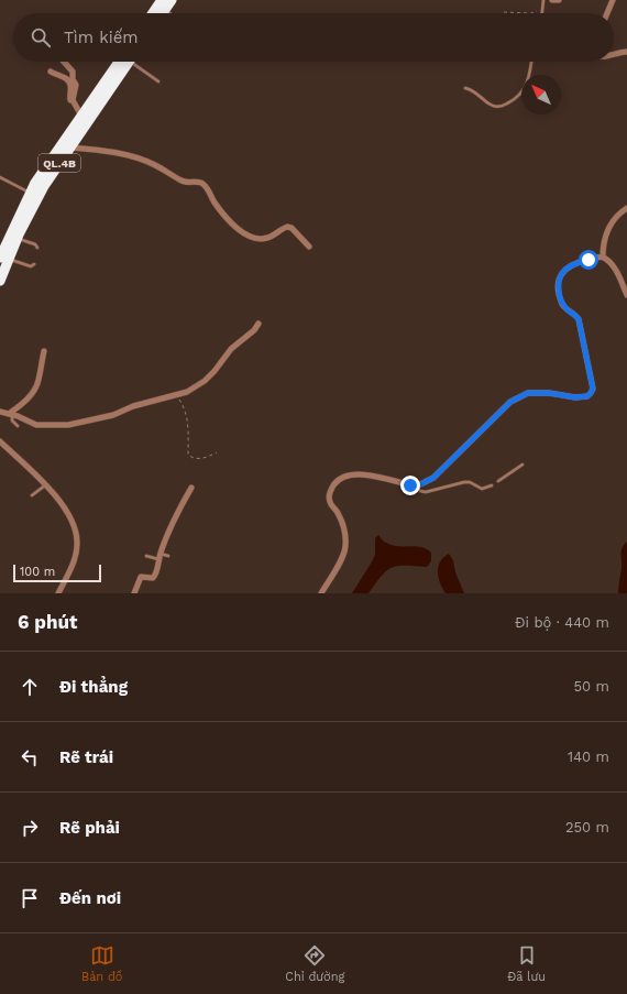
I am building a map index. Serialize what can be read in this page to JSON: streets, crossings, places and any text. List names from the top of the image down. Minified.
{"streets":{"highway":["QL.4B"]},"scale_bar":"100 m","north":"top left","page":{"search":"Tìm kiếm","scale":"100 m","heading":["6 phút","Đi bộ · 440 m"],"list":[["Đi thẳng","50 m"],["Rẽ trái","140 m"],["Rẽ phải","250 m"],"Đến nơi"],"nav":["Bản đồ","Chỉ đường","Đã lưu"]}}
